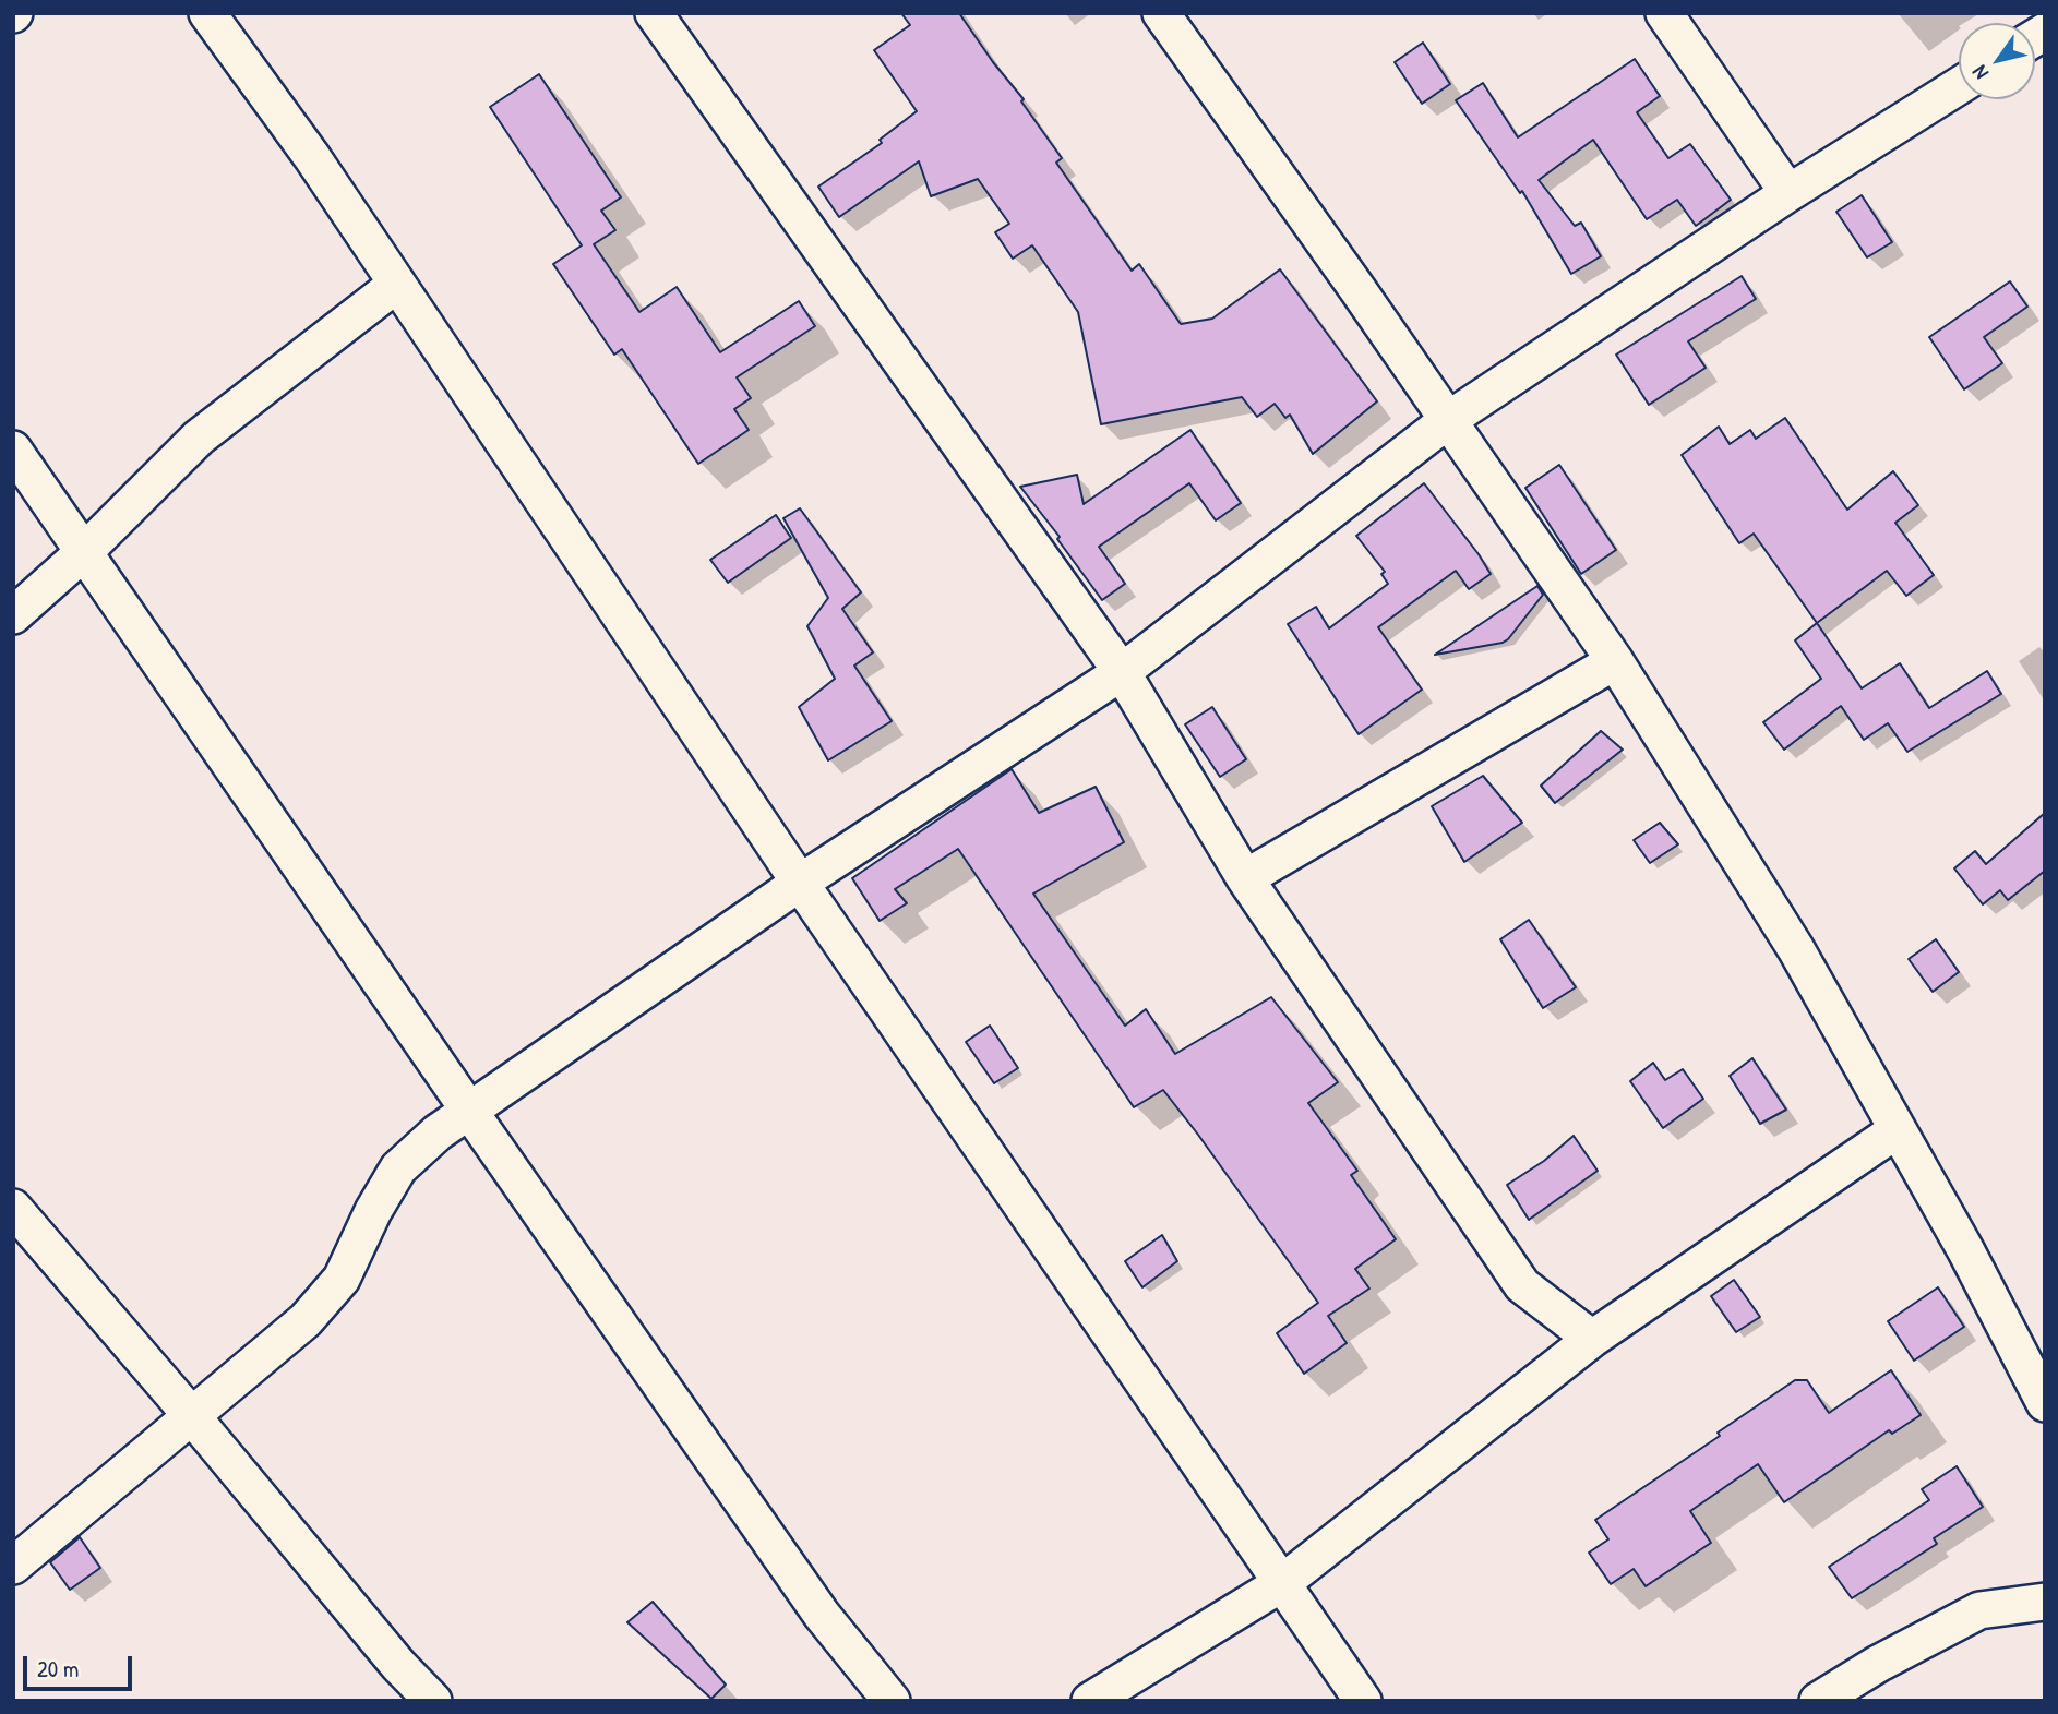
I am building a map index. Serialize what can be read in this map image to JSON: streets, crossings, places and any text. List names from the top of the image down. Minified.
{"scale_bar":"20 m","north":"bottom left"}
